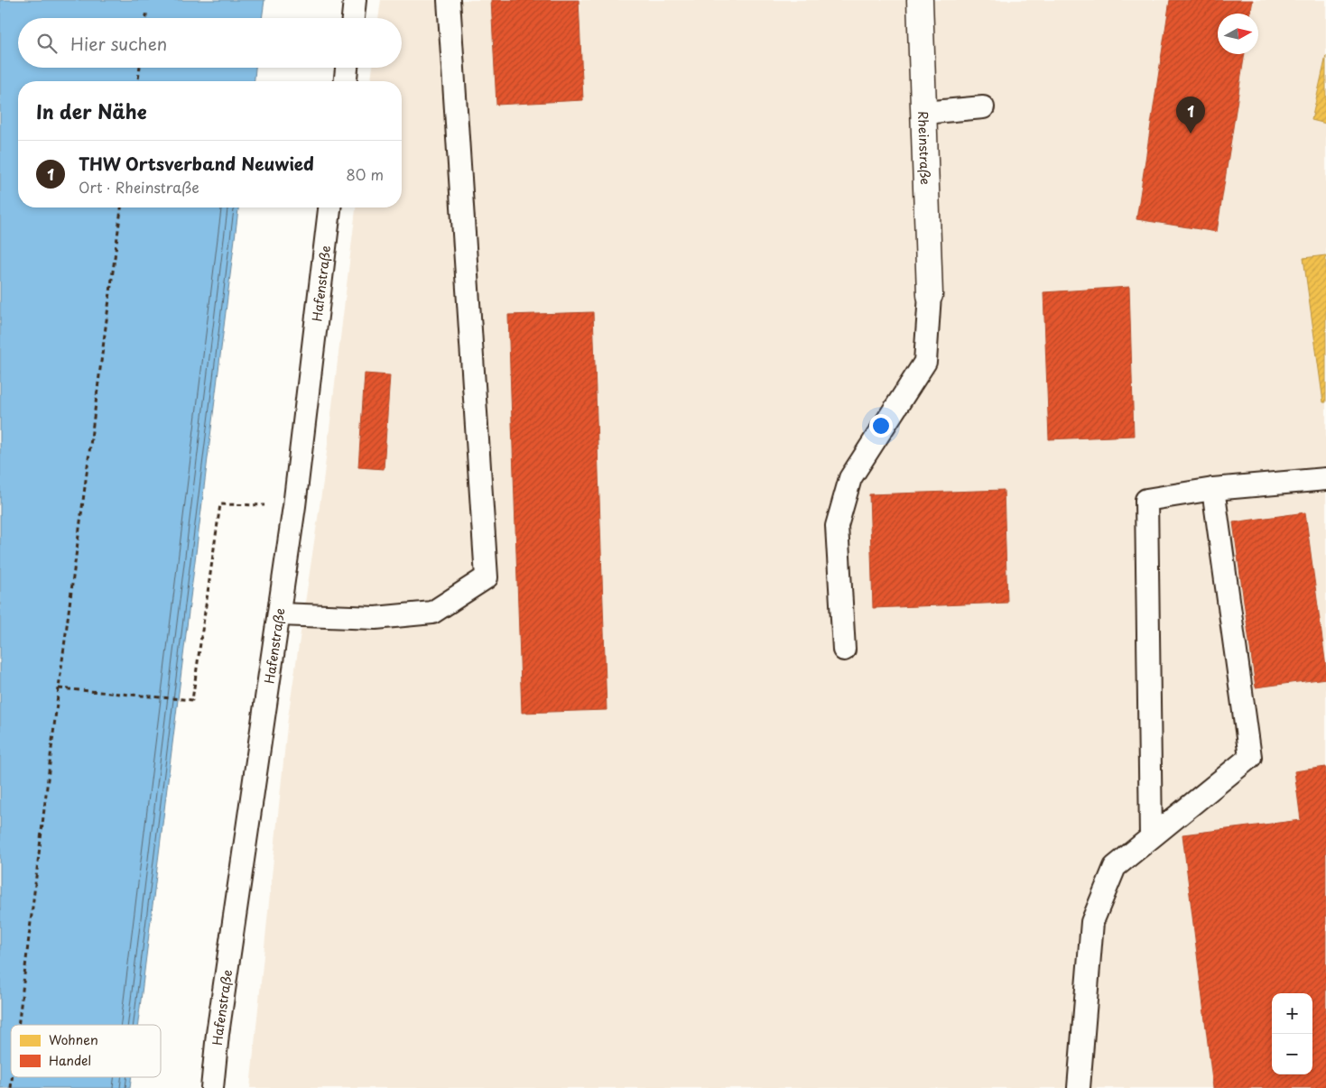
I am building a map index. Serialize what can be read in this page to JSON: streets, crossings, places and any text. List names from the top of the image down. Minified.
{"streets":{"street":["Rheinstraße"],"lane":["Hafenstraße"]},"legend":["Wohnen","Handel"],"north":"right","page":{"search":"Hier suchen","heading":"In der Nähe","pins":"1","list":[{"mark":"1","name":"THW Ortsverband Neuwied","note":"Ort · Rheinstraße","value":"80 m"}],"map_buttons":["+","−"]}}
